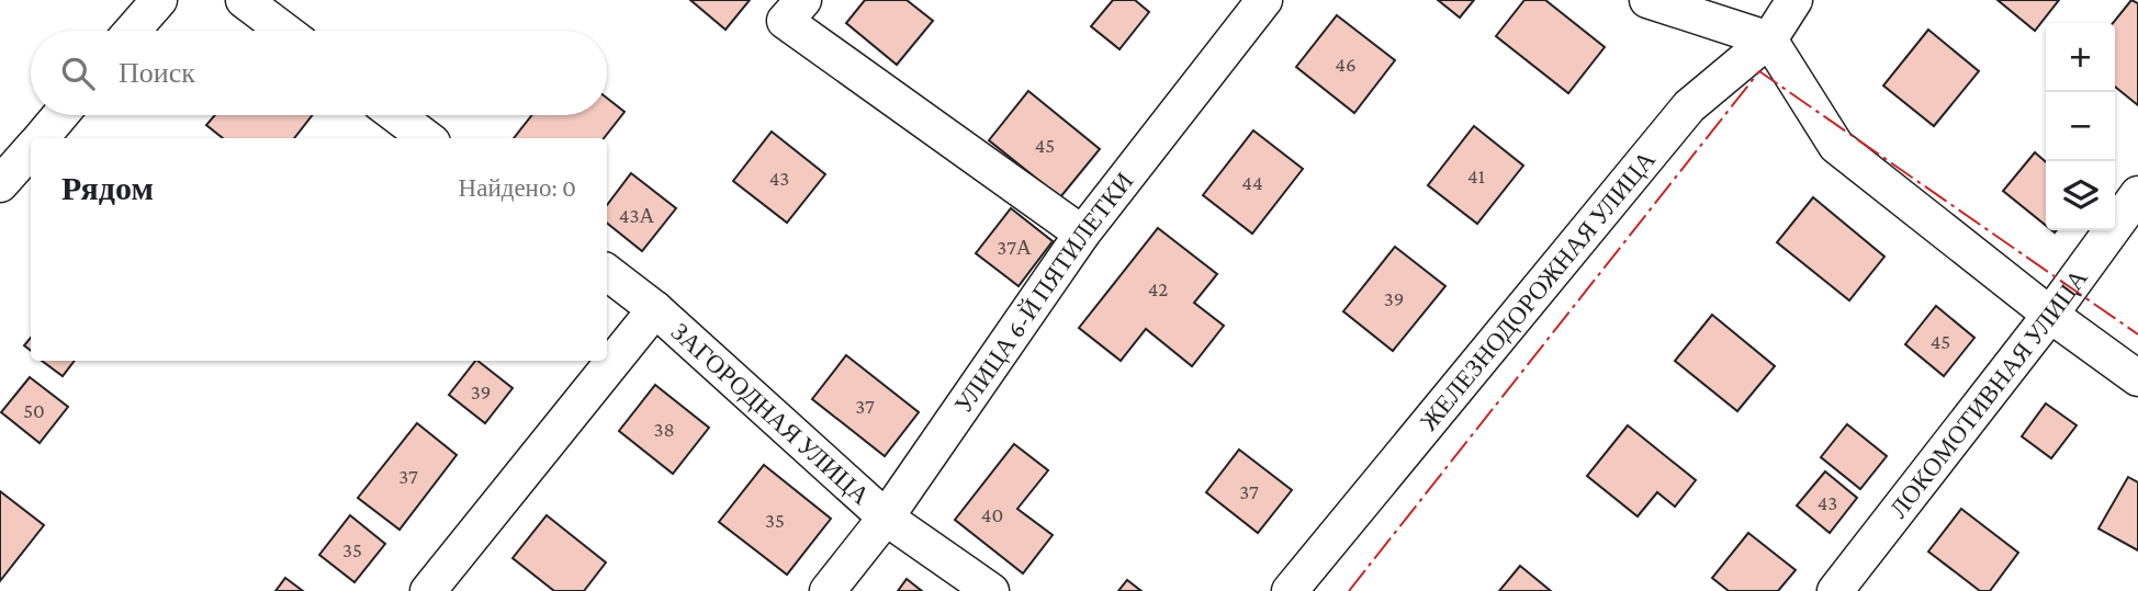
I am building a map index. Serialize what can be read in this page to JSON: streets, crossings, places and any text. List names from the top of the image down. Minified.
{"streets":{"street":["ЖЕЛЕЗНОДОРОЖНАЯ УЛИЦА","УЛИЦА 6-Й ПЯТИЛЕТКИ","ЛОКОМОТИВНАЯ УЛИЦА","ЗАГОРОДНАЯ УЛИЦА"]},"crossings":[["УЛИЦА 6-Й ПЯТИЛЕТКИ","ЗАГОРОДНАЯ УЛИЦА"]],"house_numbers":["46","45","41","43","44","43А","37А","42","39","45","39","37","50","38","37","37","43","40","35","35"],"page":{"map_buttons":["+","−"],"search":"Поиск","heading":["Рядом","Найдено: 0"]}}
